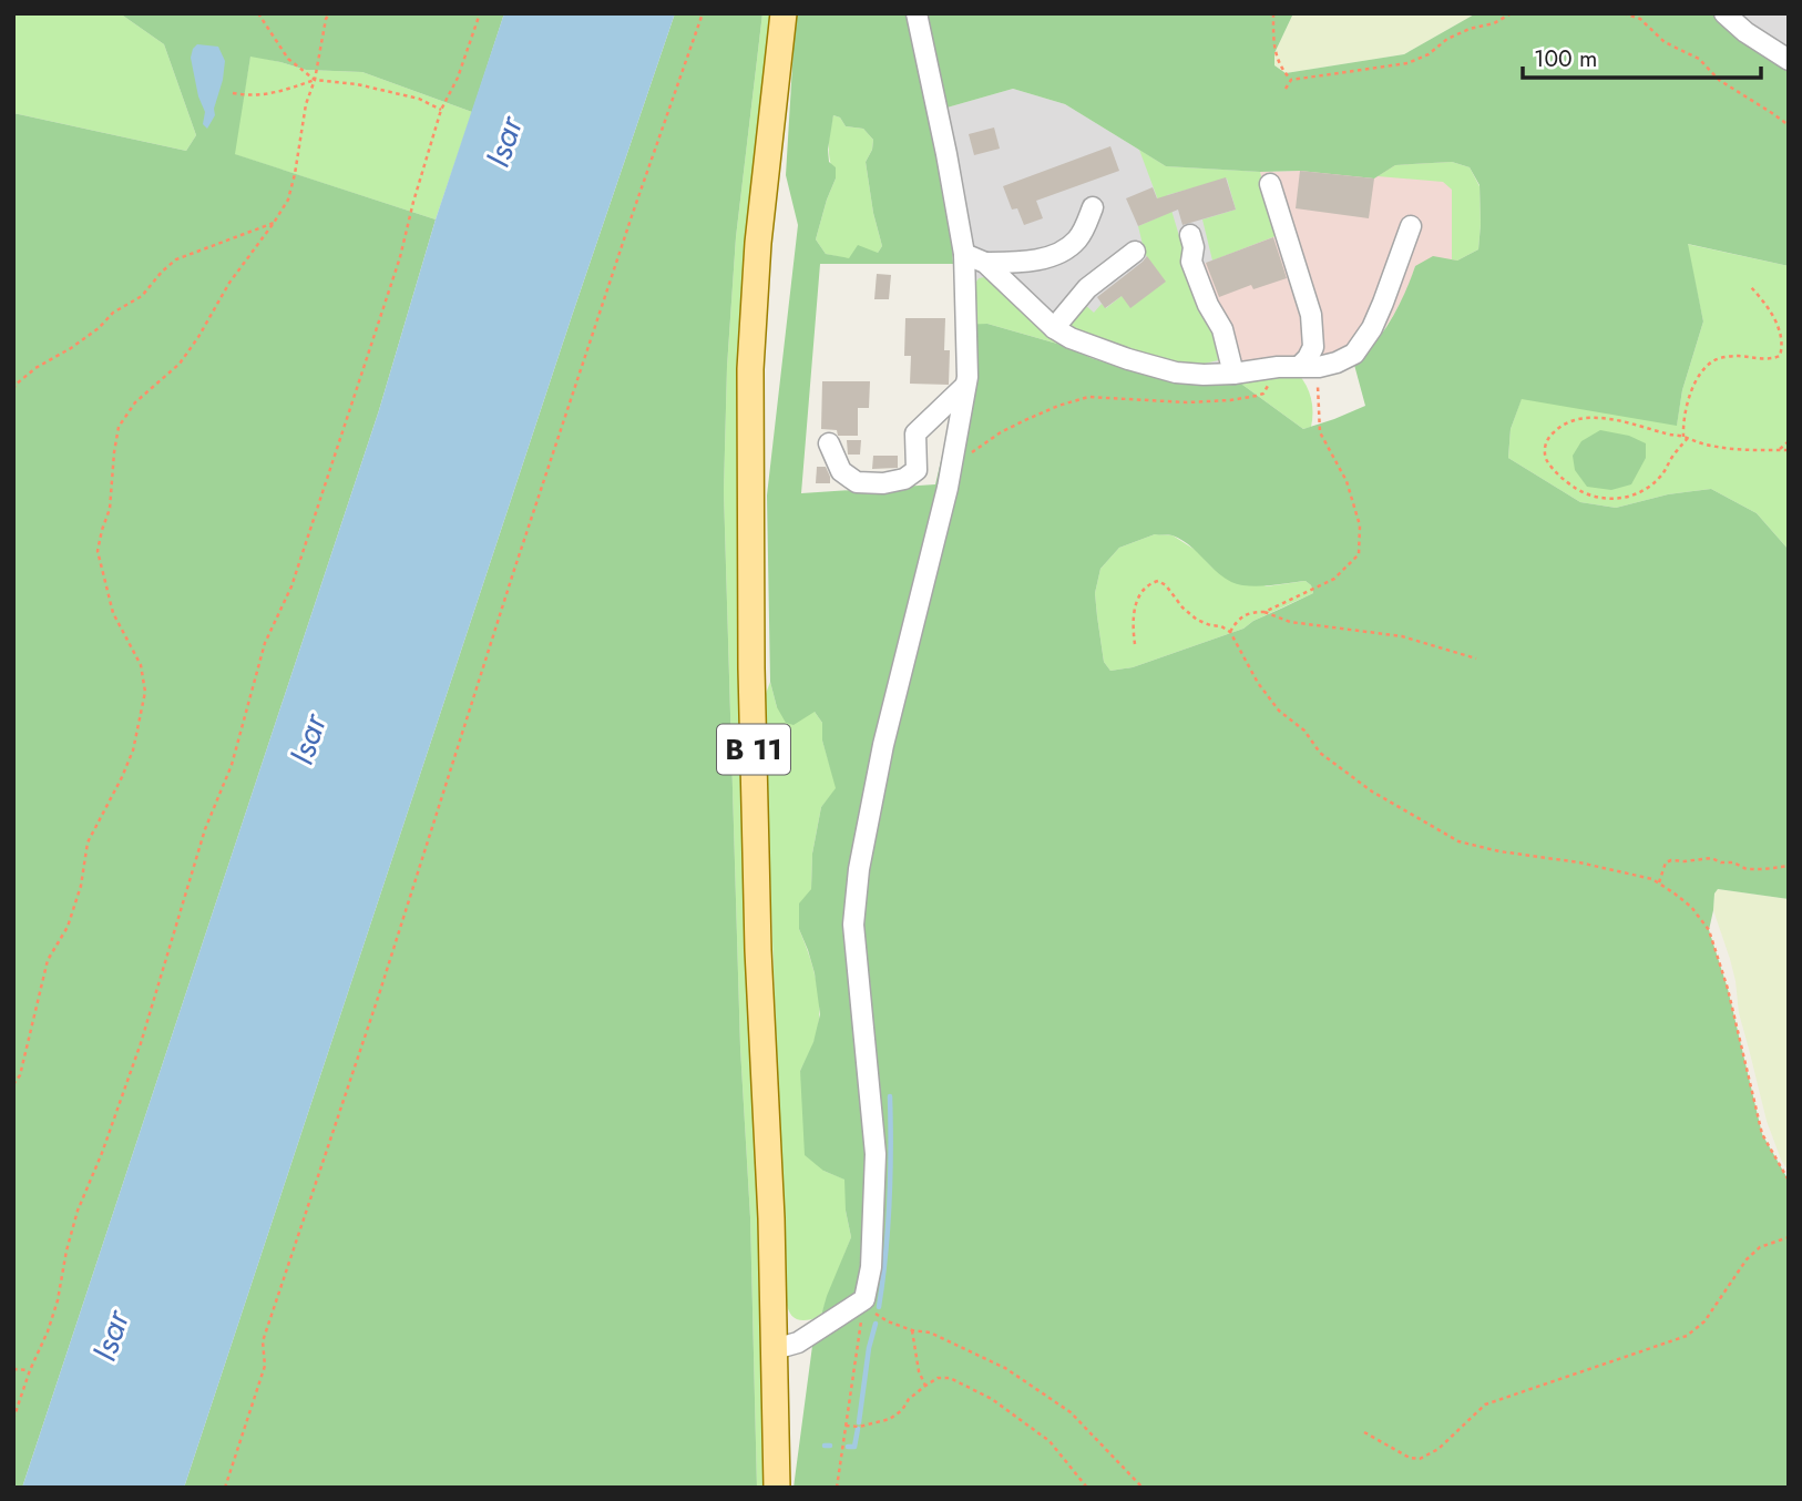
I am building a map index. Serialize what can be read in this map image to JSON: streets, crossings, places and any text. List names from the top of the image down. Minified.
{"streets":{"main road":["B 11"]},"water":["Isar"],"scale_bar":"100 m"}
